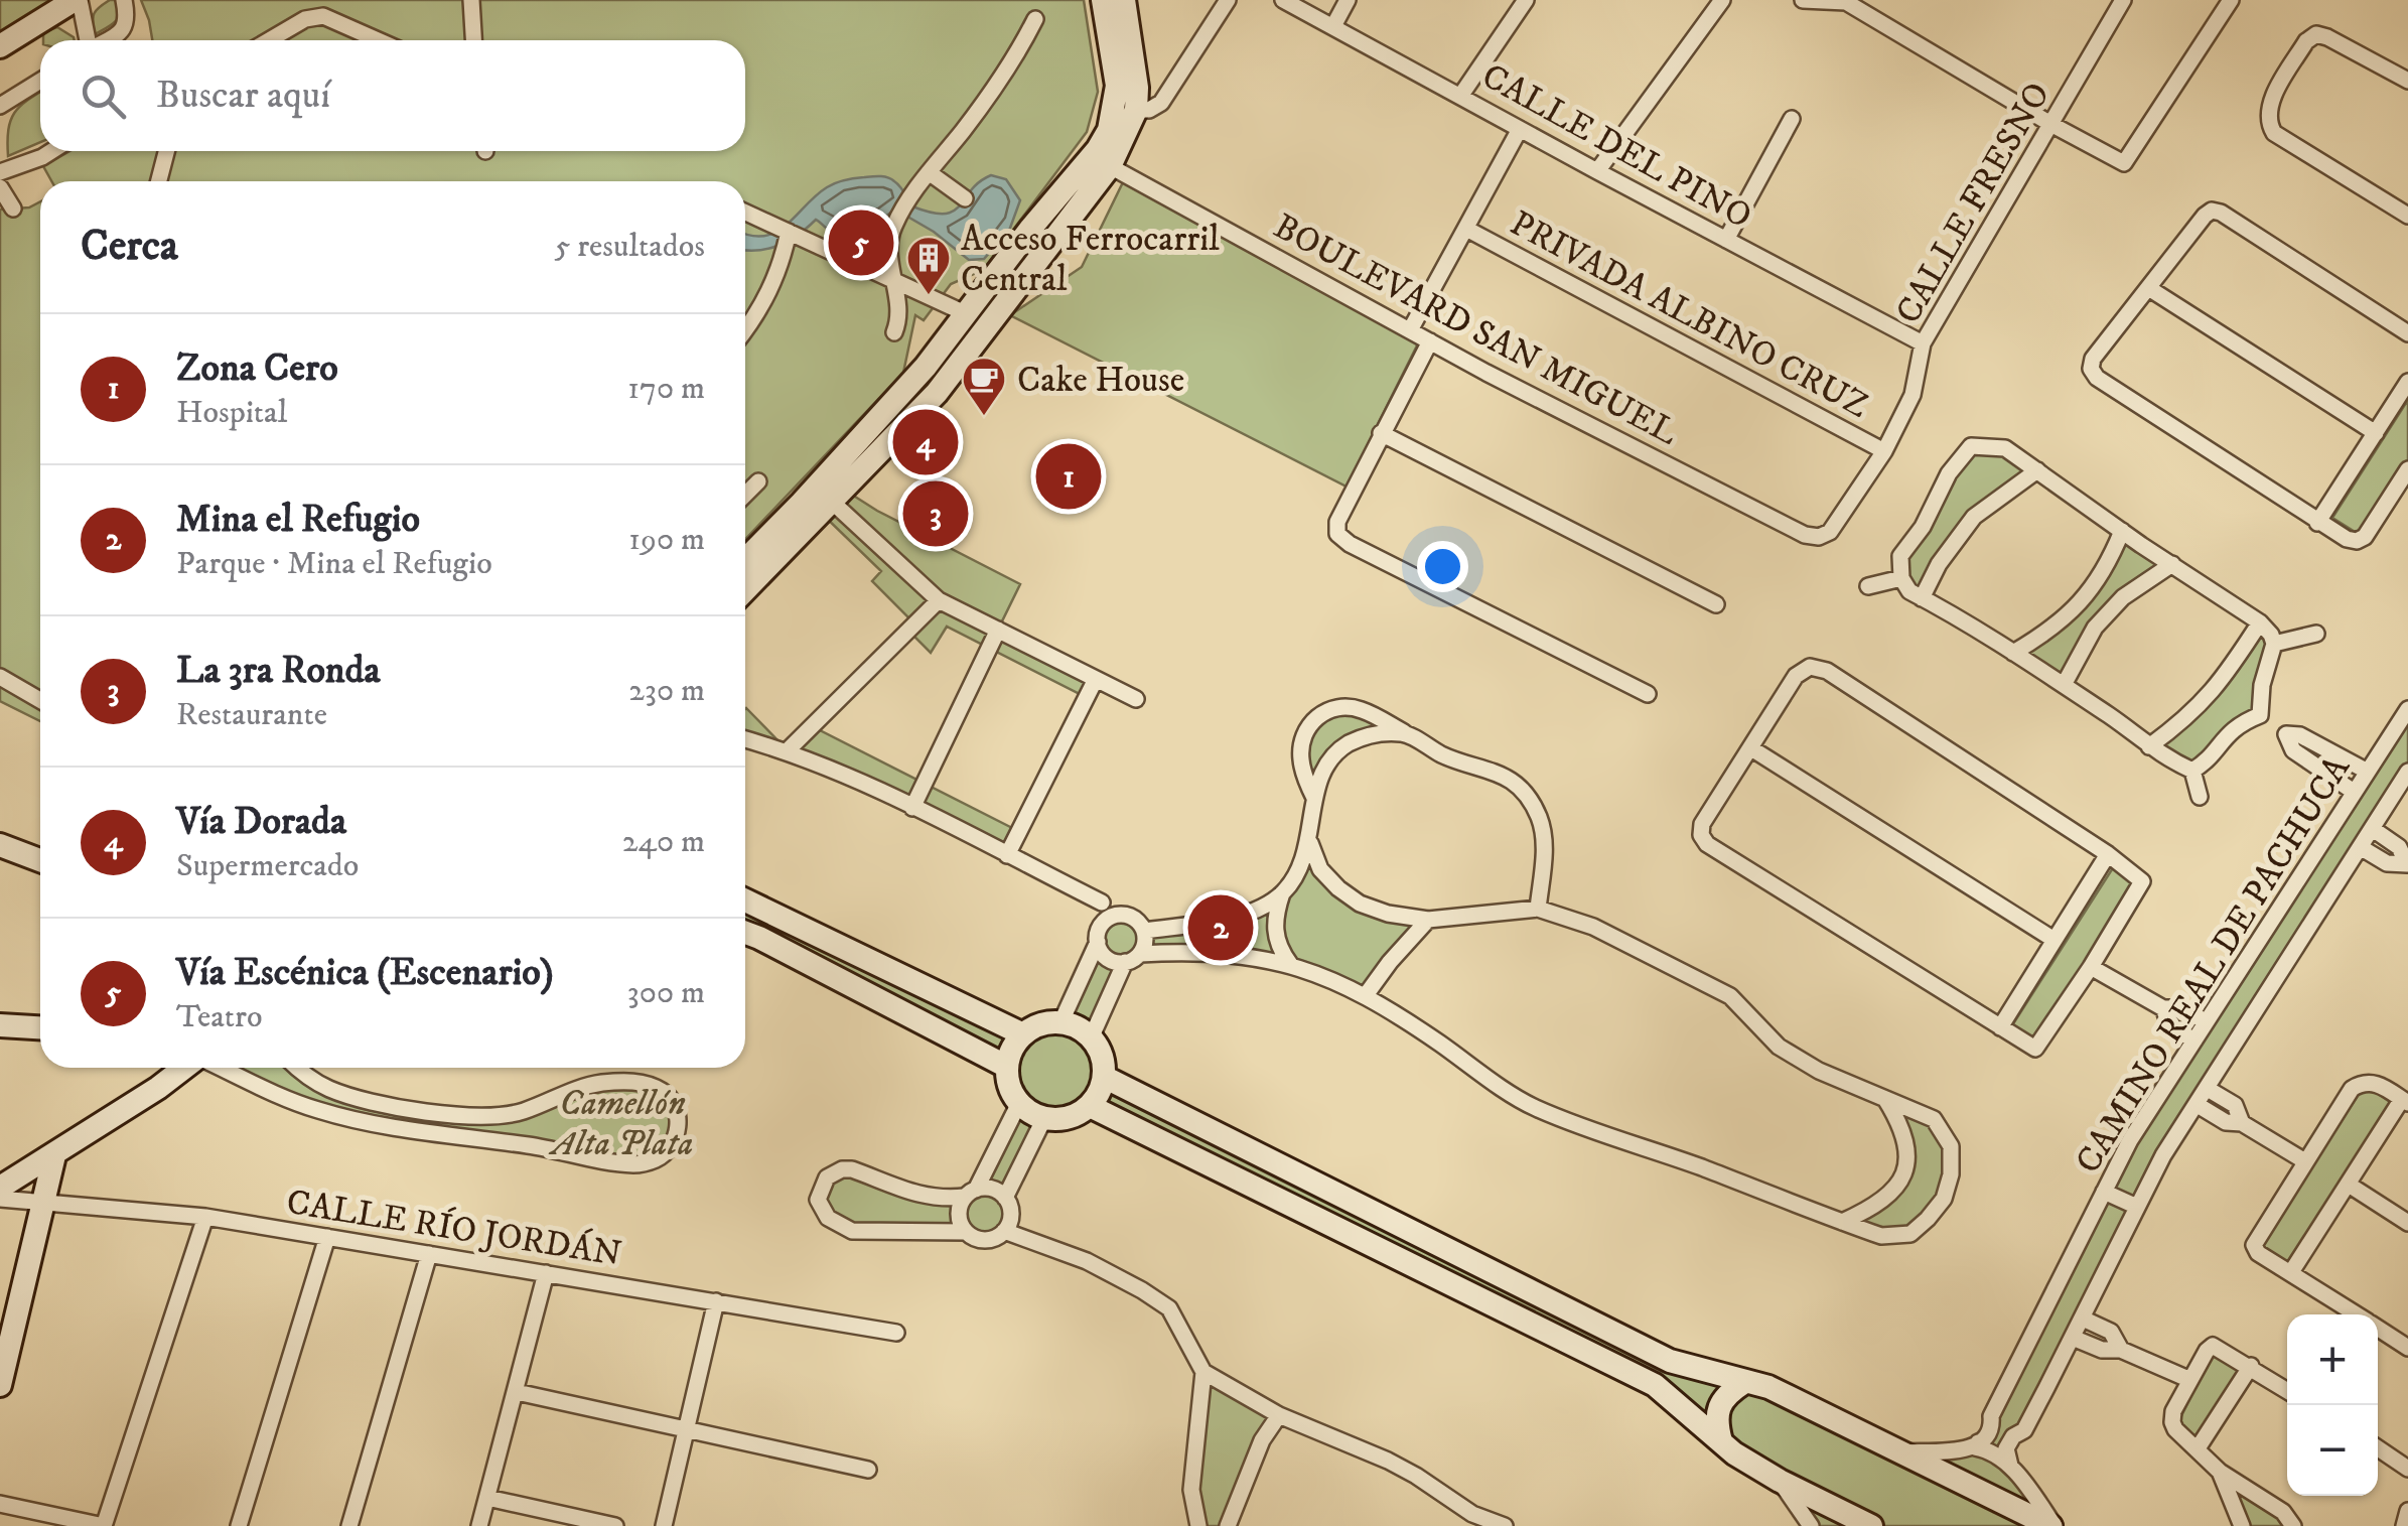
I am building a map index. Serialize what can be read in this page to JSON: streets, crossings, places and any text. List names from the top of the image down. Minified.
{"streets":{"street":["CALLE DEL PINO","CALLE FRESNO","PRIVADA ALBINO CRUZ","BOULEVARD SAN MIGUEL","CAMINO REAL DE PACHUCA","CALLE RÍO JORDÁN"]},"crossings":[["CALLE DEL PINO","CALLE FRESNO"],["CALLE FRESNO","PRIVADA ALBINO CRUZ"],["CALLE FRESNO","BOULEVARD SAN MIGUEL"]],"parks":["Camellón Alta Plata"],"places":{"building":["Acceso Ferrocarril Central"],"cafe":["Cake House"]},"page":{"search":"Buscar aquí","heading":["Cerca","5 resultados"],"pins":["5","4","1","3","2"],"list":[{"mark":"1","name":"Zona Cero","note":"Hospital","value":"170 m"},{"mark":"2","name":"Mina el Refugio","note":"Parque · Mina el Refugio","value":"190 m"},{"mark":"3","name":"La 3ra Ronda","note":"Restaurante","value":"230 m"},{"mark":"4","name":"Vía Dorada","note":"Supermercado","value":"240 m"},{"mark":"5","name":"Vía Escénica (Escenario)","note":"Teatro","value":"300 m"}],"map_buttons":["+","−"]}}
